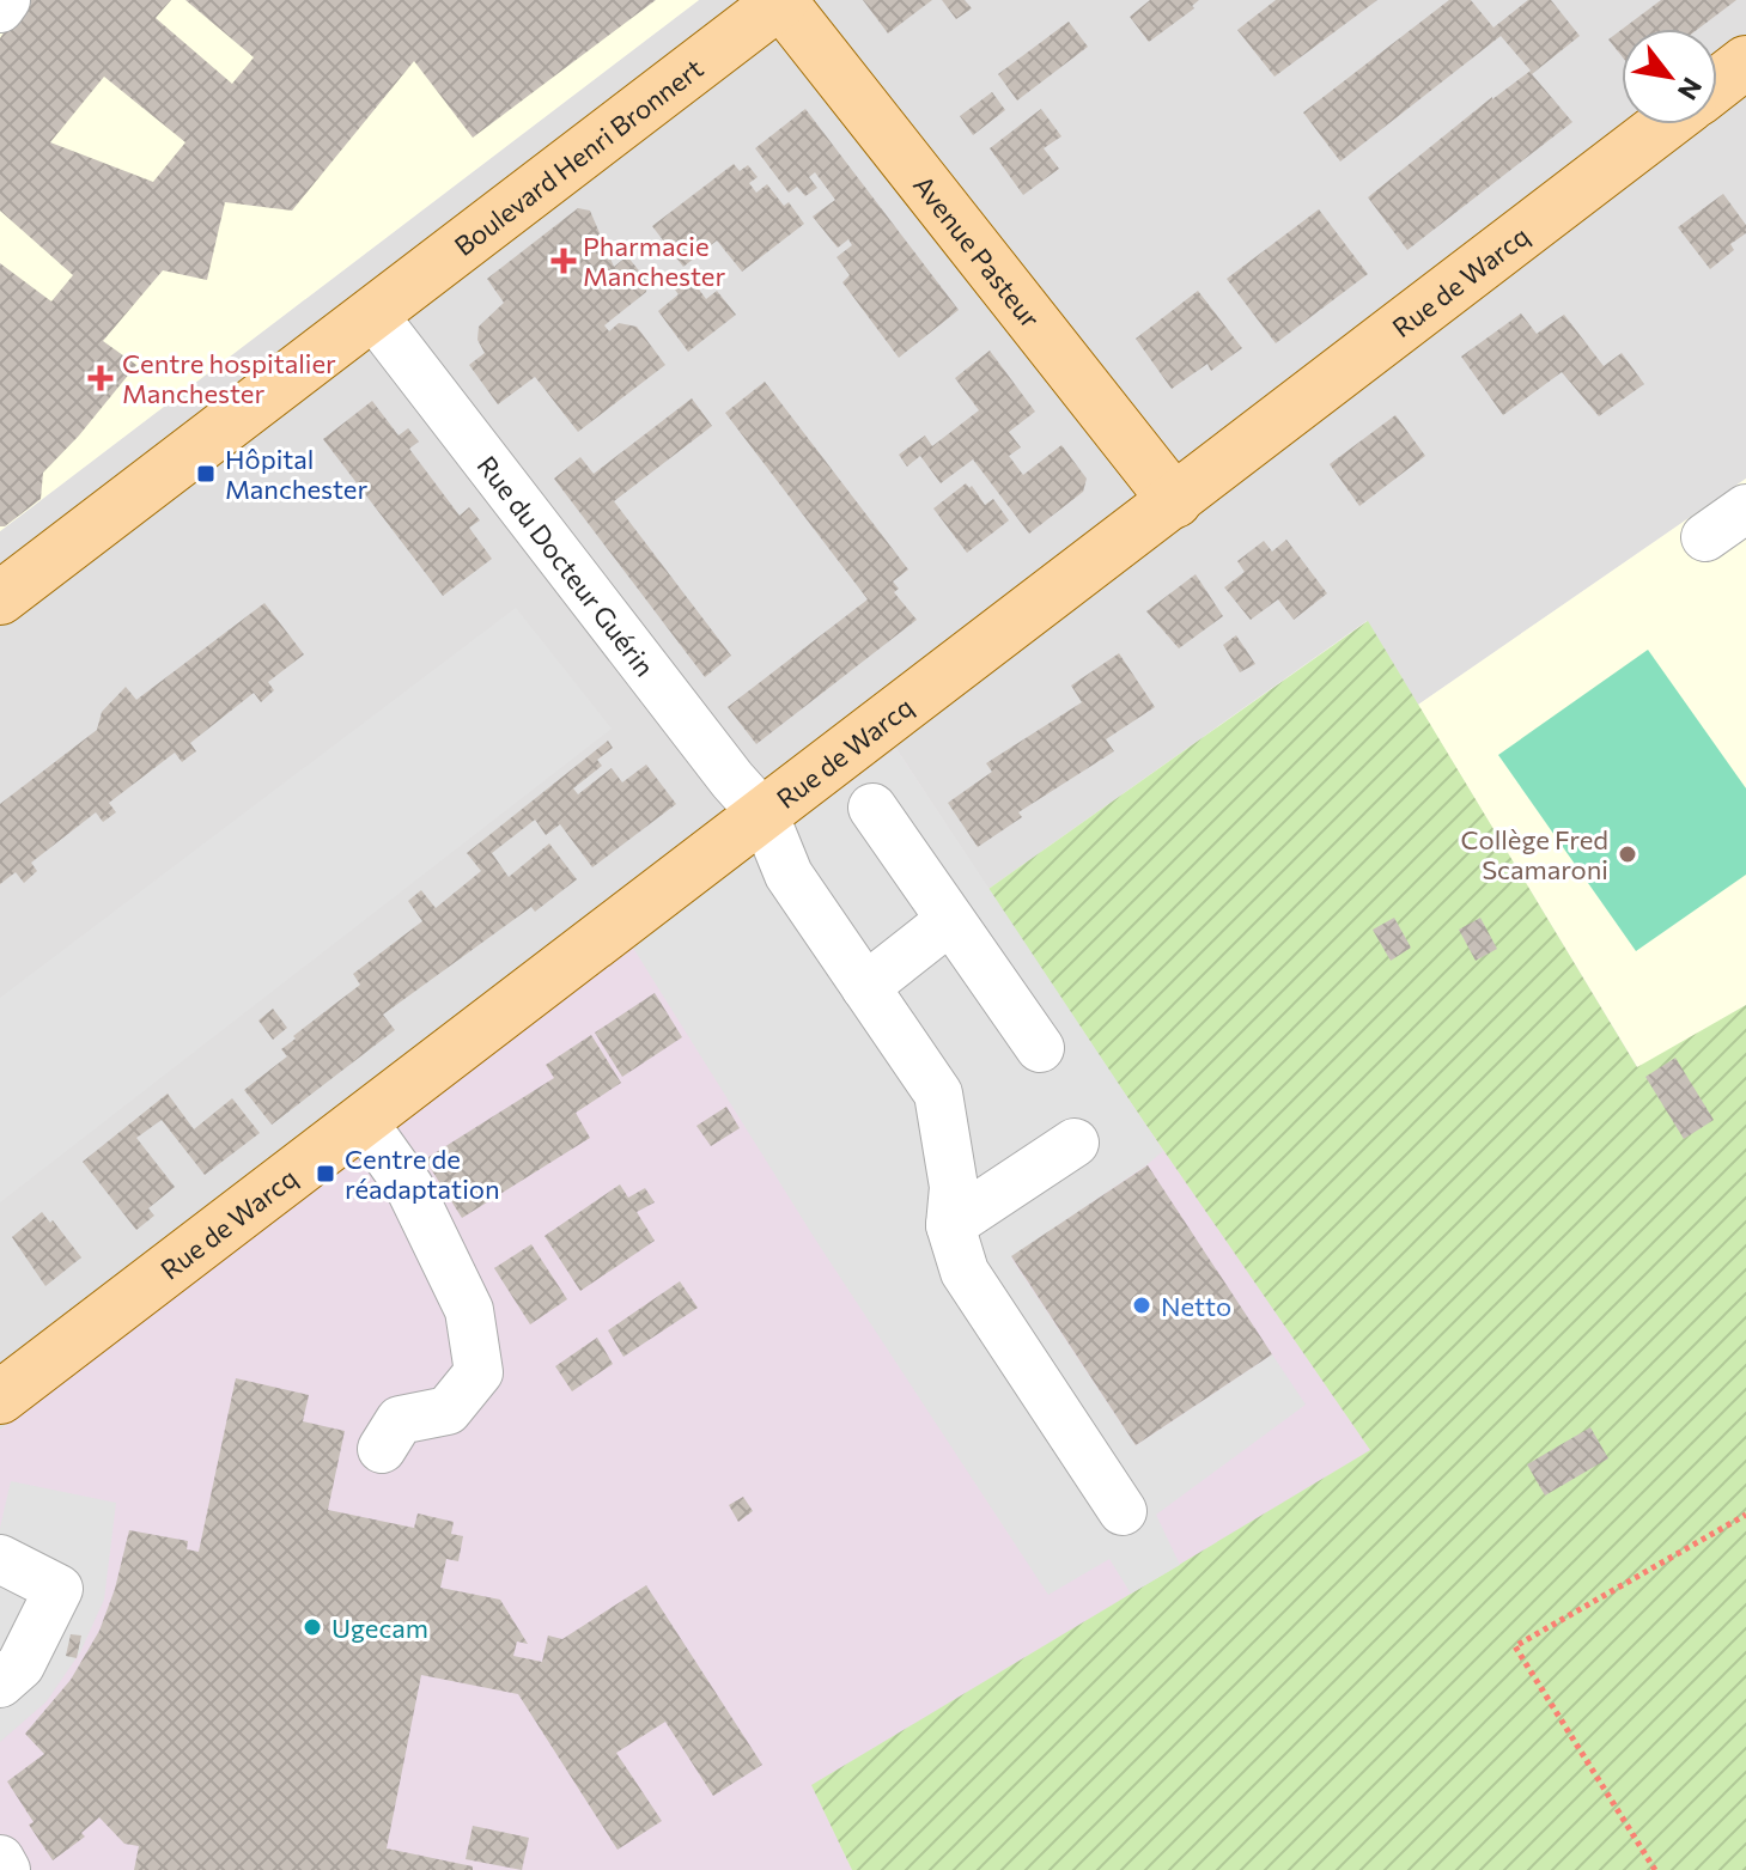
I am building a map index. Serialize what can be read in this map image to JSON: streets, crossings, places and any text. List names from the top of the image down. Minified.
{"streets":{"main road":["Boulevard Henri Bronnert","Avenue Pasteur","Rue de Warcq"],"street":["Rue du Docteur Guérin"]},"crossings":[["Boulevard Henri Bronnert","Avenue Pasteur"],["Boulevard Henri Bronnert","Rue du Docteur Guérin"],["Avenue Pasteur","Rue de Warcq"],["Rue de Warcq","Rue du Docteur Guérin"]],"places":{"health":["Pharmacie Manchester","Centre hospitalier Manchester"],"transit":["Hôpital Manchester","Centre de réadaptation"],"other":["Collège Fred Scamaroni","Netto","Ugecam"]},"north":"bottom right"}
